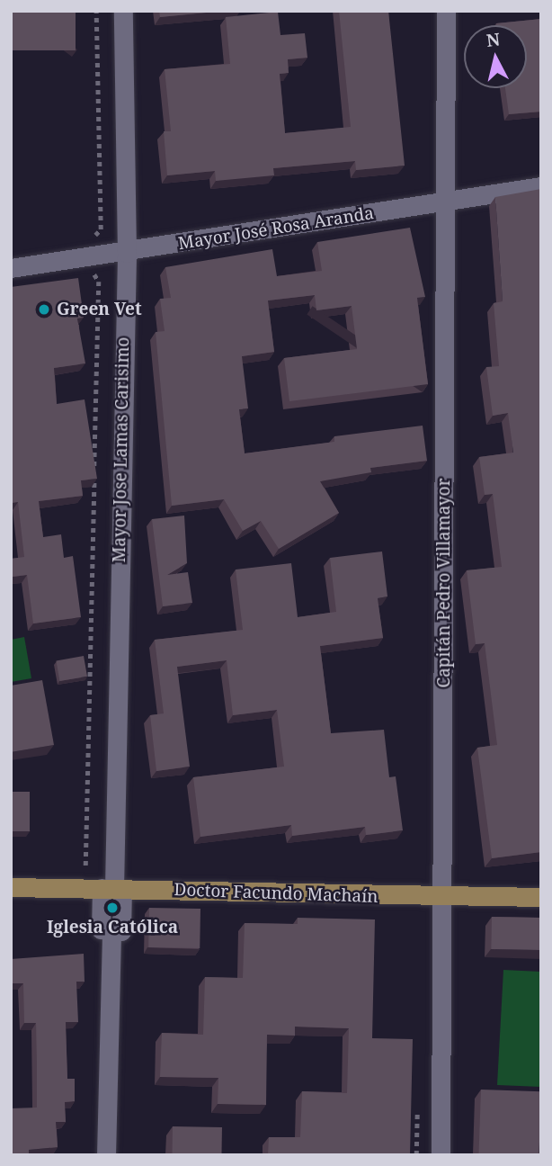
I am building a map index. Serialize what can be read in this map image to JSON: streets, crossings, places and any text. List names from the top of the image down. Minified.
{"streets":{"main road":["Doctor Facundo Machaín"],"street":["Mayor José Rosa Aranda","Mayor Jose Lamas Carisimo","Capitán Pedro Villamayor"]},"crossings":[["Mayor José Rosa Aranda","Mayor Jose Lamas Carisimo"],["Mayor José Rosa Aranda","Capitán Pedro Villamayor"],["Mayor Jose Lamas Carisimo","Doctor Facundo Machaín"],["Capitán Pedro Villamayor","Doctor Facundo Machaín"]],"places":["Green Vet","Iglesia Católica"],"north":"top"}
